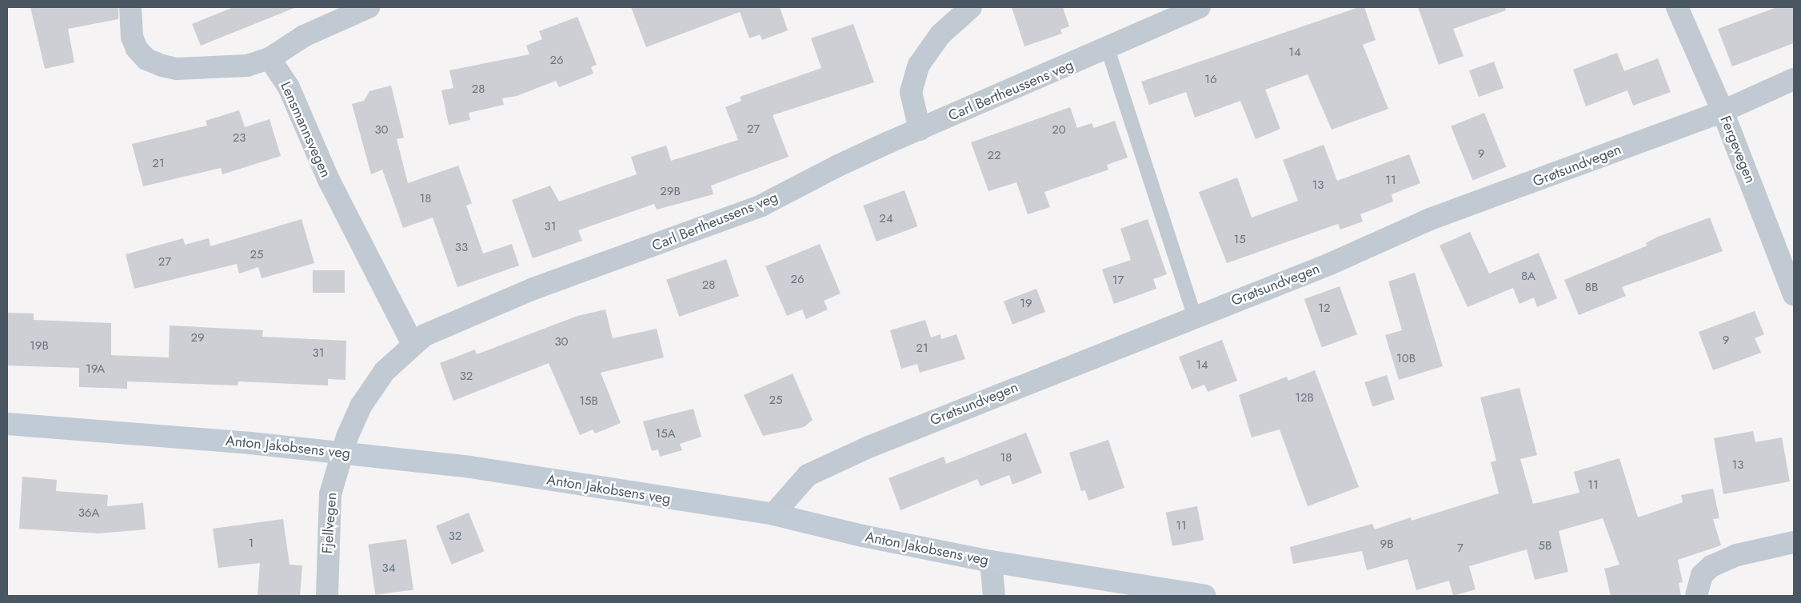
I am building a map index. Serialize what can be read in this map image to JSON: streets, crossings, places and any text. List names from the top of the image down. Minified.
{"streets":{"street":["Carl Bertheussens veg","Lensmannsvegen","Fergevegen","Grøtsundvegen","Anton Jakobsens veg","Fjellvegen"]},"crossings":[["Carl Bertheussens veg","Lensmannsvegen"],["Carl Bertheussens veg","Anton Jakobsens veg"],["Carl Bertheussens veg","Fjellvegen"],["Fergevegen","Grøtsundvegen"],["Grøtsundvegen","Anton Jakobsens veg"],["Anton Jakobsens veg","Fjellvegen"]],"house_numbers":["14","26","16","28","27","30","20","23","9","22","21","11","13","29B","18","24","31","15","33","25","27","8A","26","17","28","8B","19","12","29","9","30","19B","21","31","10B","14","19A","32","12B","25","15B","15A","18","13","11","36A","11","32","1","9B","5B","7","34"]}
